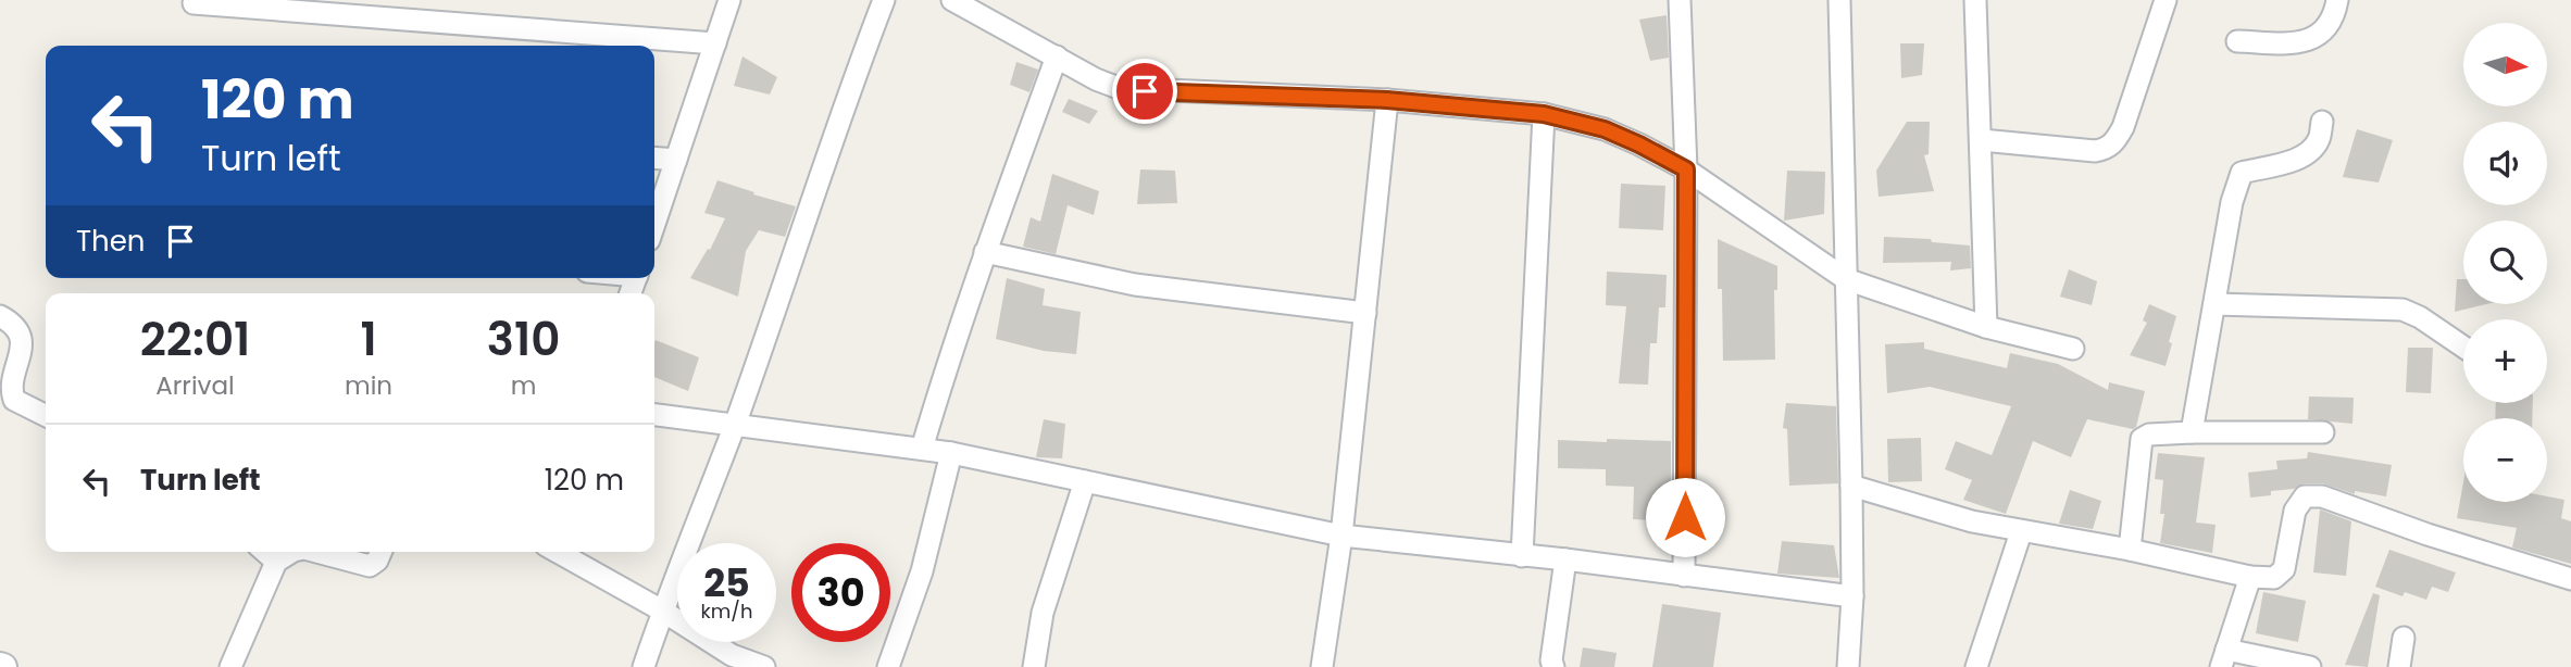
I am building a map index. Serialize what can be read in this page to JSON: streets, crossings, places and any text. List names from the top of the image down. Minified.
{"north":"right","page":{"map_buttons":["+","−"],"turn":["120 m","Turn left"],"then":"Then","eta":["22:01","Arrival","1","min","310","m"],"list":[{"name":"Turn left","value":"120 m"}],"speed":"25 km/h","limit":"30"}}
